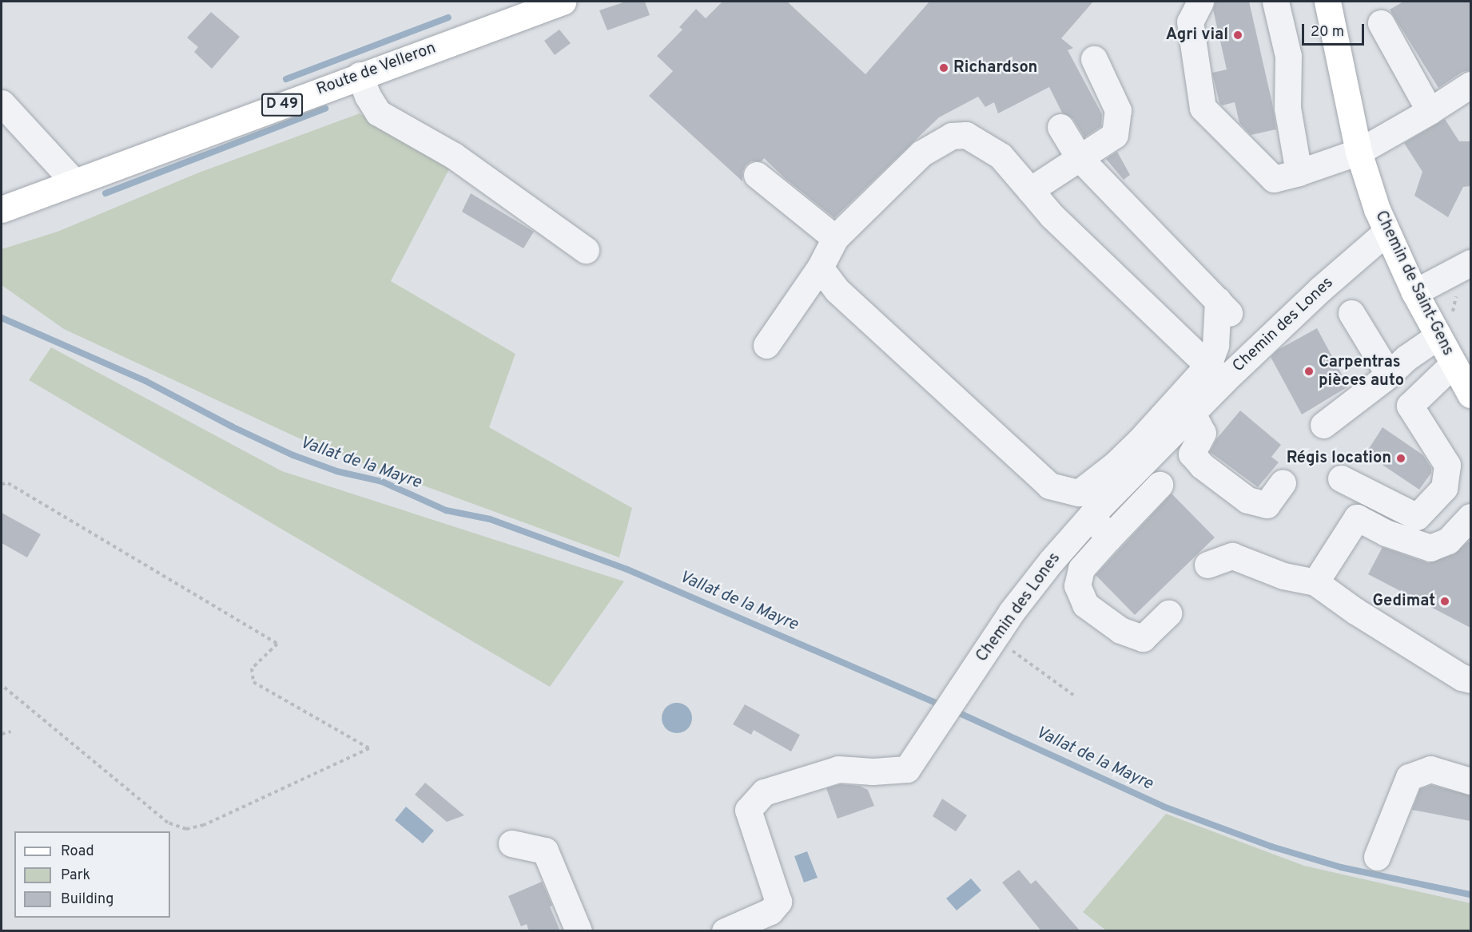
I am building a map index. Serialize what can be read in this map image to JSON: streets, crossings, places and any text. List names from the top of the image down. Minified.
{"streets":{"main road":["Route de Velleron","D 49","Chemin de Saint-Gens"],"lane":["Chemin des Lones"]},"crossings":[["Chemin de Saint-Gens","Chemin des Lones"]],"water":["Vallat de la Mayre"],"places":["Agri vial","Richardson","Carpentras pièces auto","Régis location","Gedimat"],"legend":["Road","Park","Building"],"scale_bar":"20 m"}
